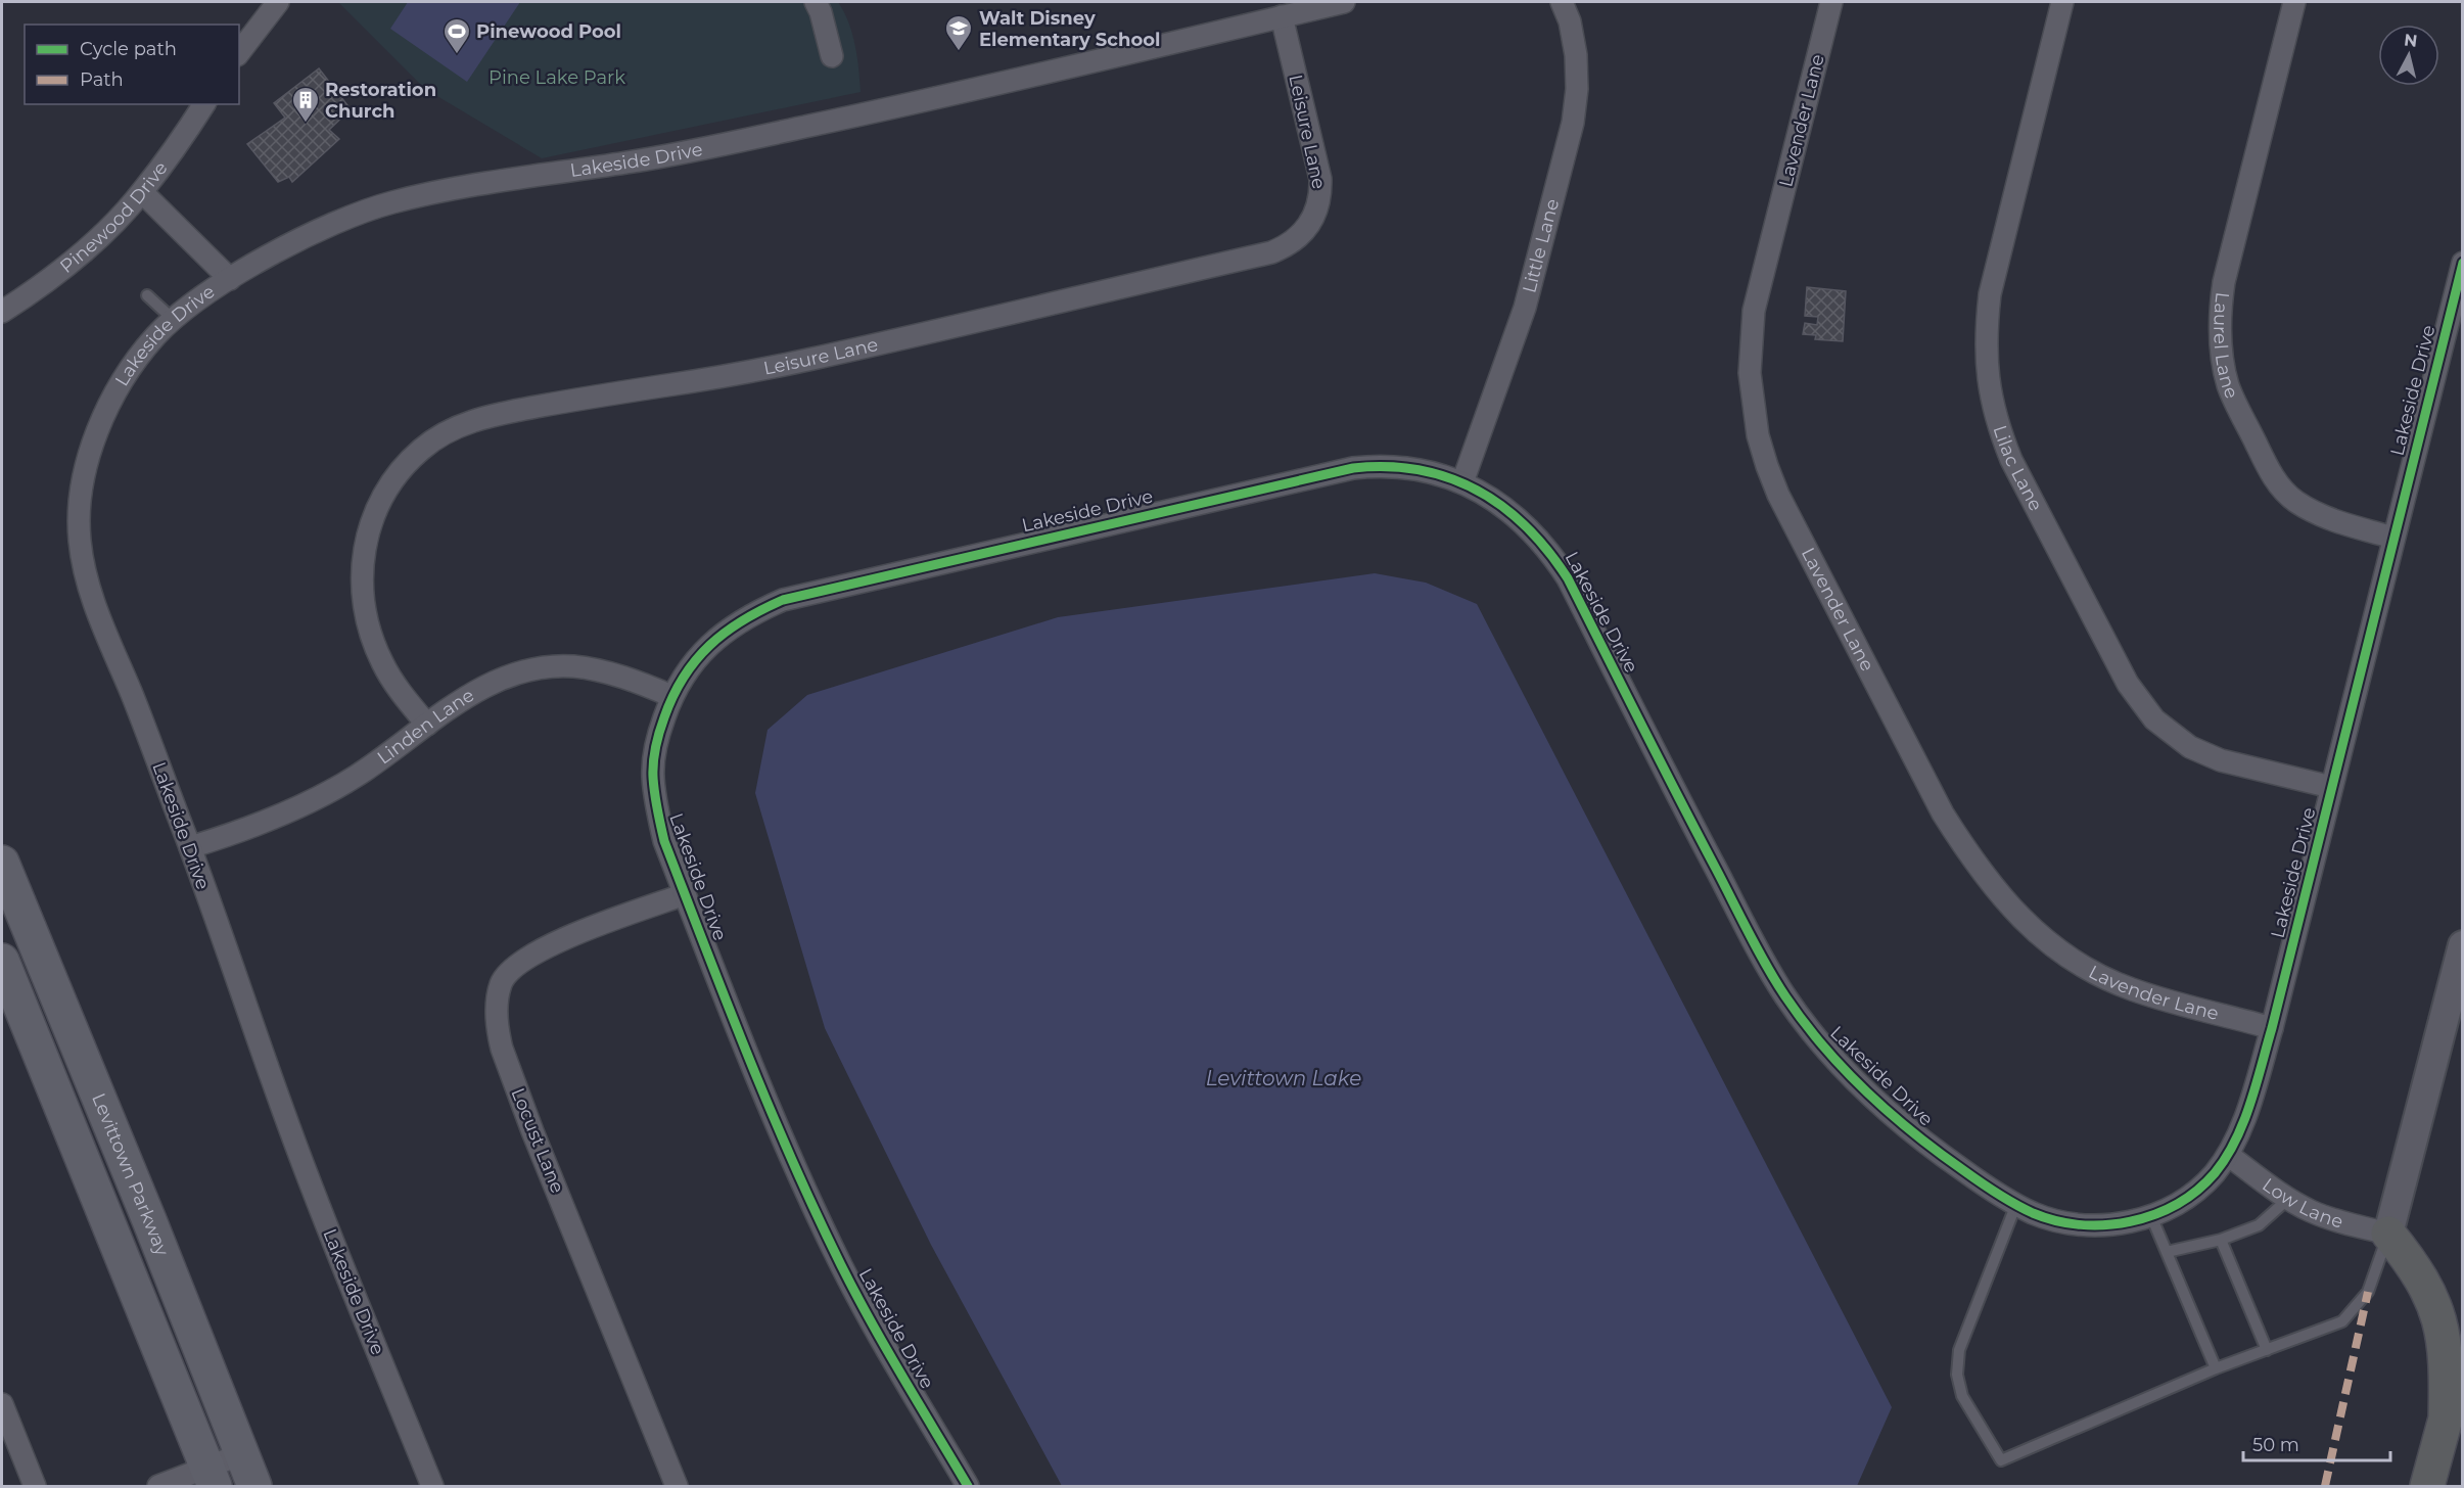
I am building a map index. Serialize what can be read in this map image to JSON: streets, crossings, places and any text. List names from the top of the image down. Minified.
{"streets":{"main road":["Levittown Parkway"],"street":["Lavender Lane","Leisure Lane","Lakeside Drive","Pinewood Drive","Little Lane","Laurel Lane","Lilac Lane","Linden Lane","Locust Lane","Low Lane"]},"crossings":[["Lavender Lane","Lakeside Drive"],["Leisure Lane","Lakeside Drive"],["Leisure Lane","Linden Lane"],["Lakeside Drive","Little Lane"],["Lakeside Drive","Laurel Lane"],["Lakeside Drive","Lilac Lane"],["Lakeside Drive","Linden Lane"],["Lakeside Drive","Locust Lane"],["Lakeside Drive","Low Lane"]],"water":["Levittown Lake"],"parks":["Pine Lake Park"],"places":{"school or university":["Walt Disney Elementary School"],"sports":["Pinewood Pool"],"building":["Restoration Church"]},"legend":["Cycle path","Path"],"scale_bar":"50 m","north":"top"}
